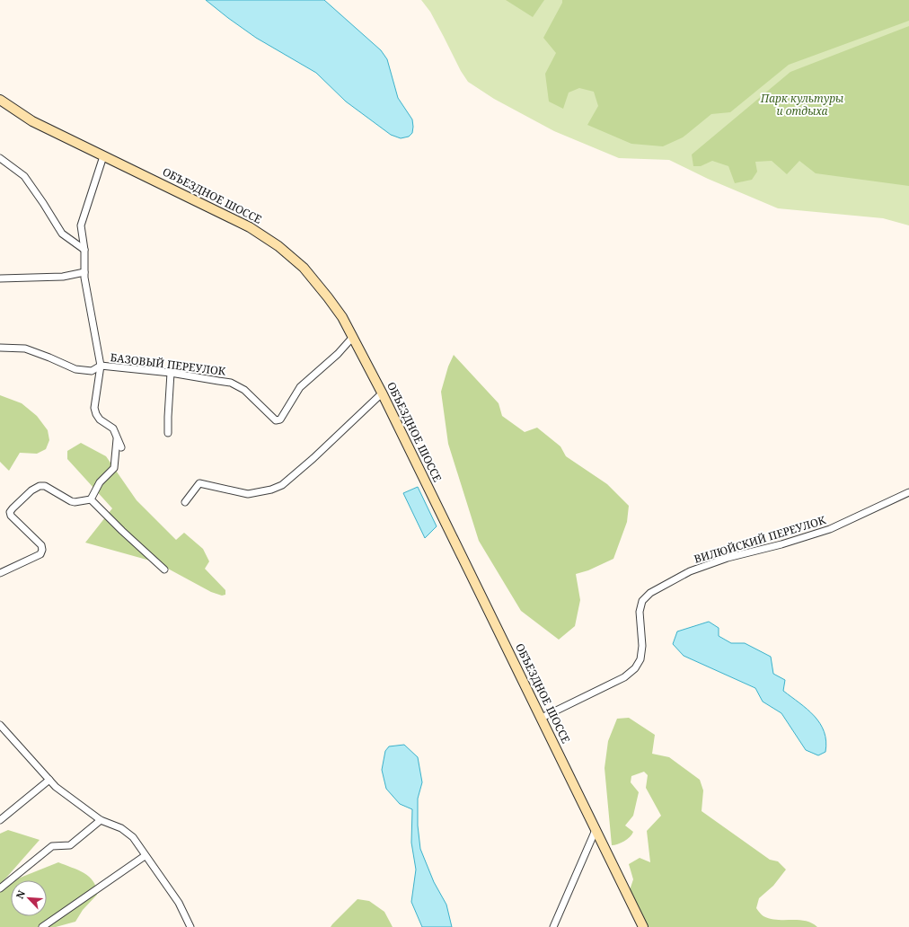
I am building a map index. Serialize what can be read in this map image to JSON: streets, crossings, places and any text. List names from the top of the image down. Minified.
{"streets":{"main road":["ОБЪЕЗДНОЕ ШОССЕ"],"street":["БАЗОВЫЙ ПЕРЕУЛОК","ВИЛЮЙСКИЙ ПЕРЕУЛОК"]},"crossings":[["ОБЪЕЗДНОЕ ШОССЕ","БАЗОВЫЙ ПЕРЕУЛОК"],["ОБЪЕЗДНОЕ ШОССЕ","ВИЛЮЙСКИЙ ПЕРЕУЛОК"]],"parks":["Парк культуры и отдыха"],"north":"top left"}
